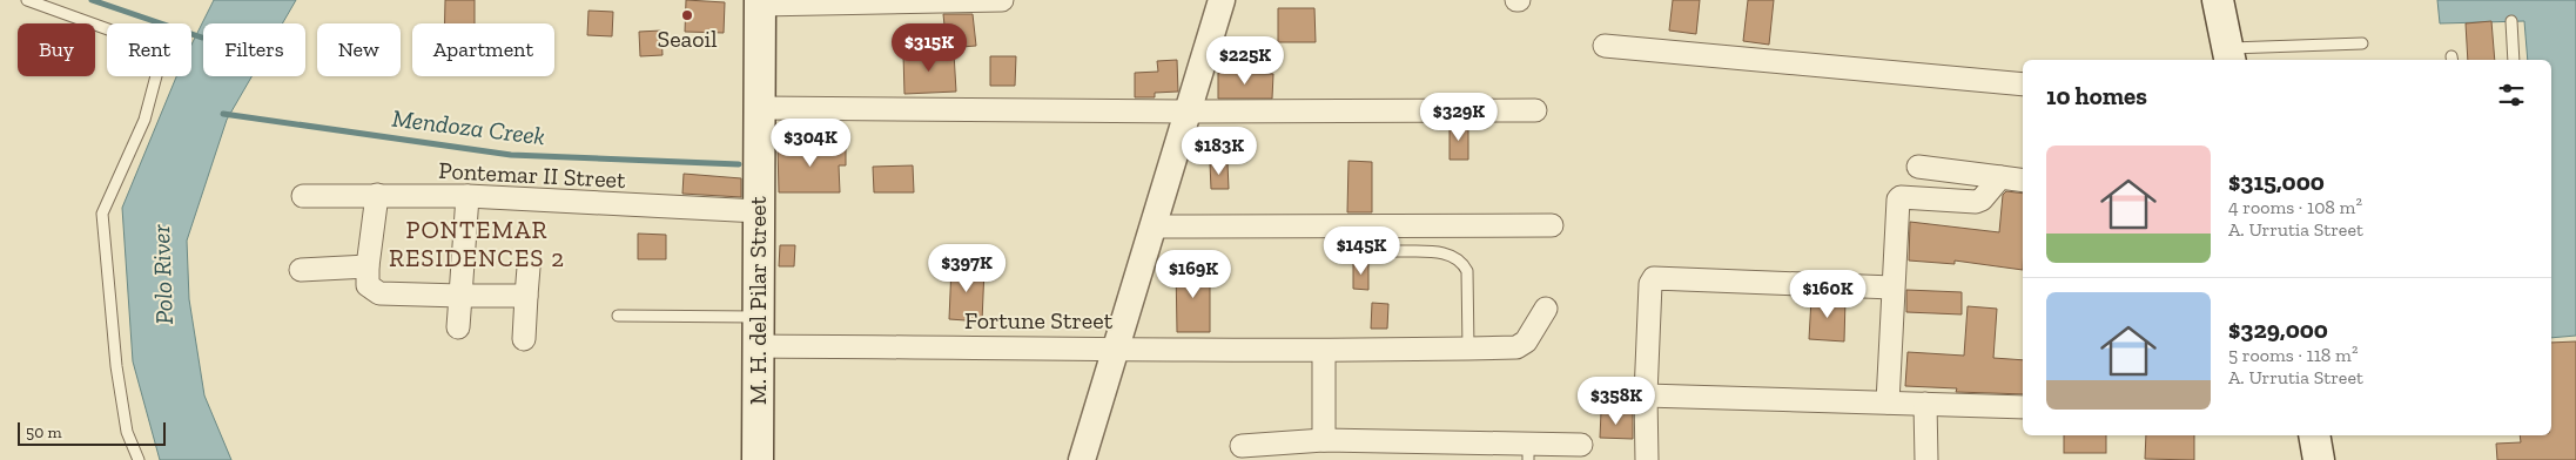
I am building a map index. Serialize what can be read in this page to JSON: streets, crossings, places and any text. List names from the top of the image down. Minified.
{"streets":{"main road":["M. H. del Pilar Street"],"street":["Pontemar II Street","Fortune Street"]},"crossings":[["Pontemar II Street","M. H. del Pilar Street"],["M. H. del Pilar Street","Fortune Street"]],"districts":["PONTEMAR RESIDENCES 2"],"water":["Mendoza Creek","Polo River"],"places":["Seaoil"],"scale_bar":"50 m","page":{"price":["$315K","$225K","$329K","$304K","$183K","$145K","$397K","$169K","$160K","$358K"],"chip":["Buy","Rent","Filters","New","Apartment"],"heading":"10 homes","list":[{"name":"$315,000","note":"4 rooms · 108 m² · A. Urrutia Street"},{"name":"$329,000","note":"5 rooms · 118 m² · A. Urrutia Street"}],"scale":"50 m"}}
